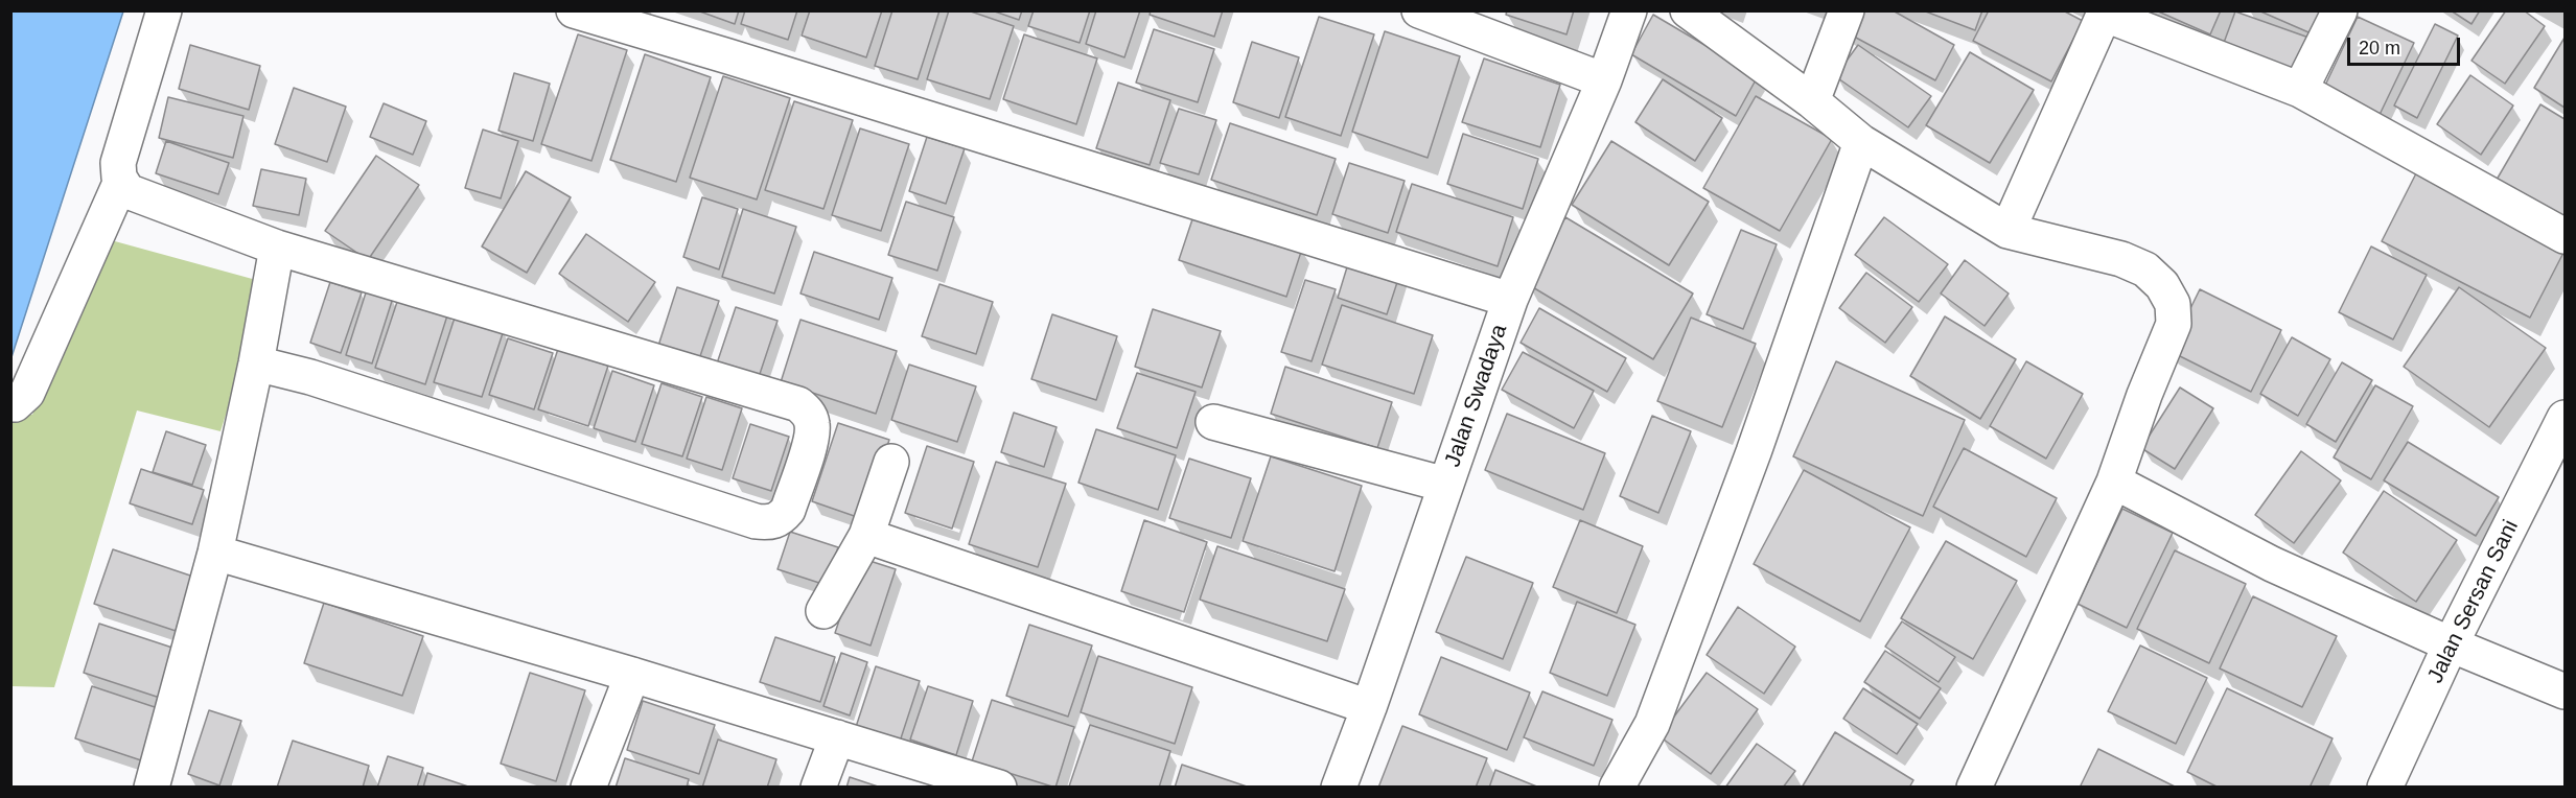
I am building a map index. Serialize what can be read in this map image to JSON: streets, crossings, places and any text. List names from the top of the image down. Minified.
{"streets":{"street":["Jalan Swadaya","Jalan Sersan Sani"]},"scale_bar":"20 m"}
